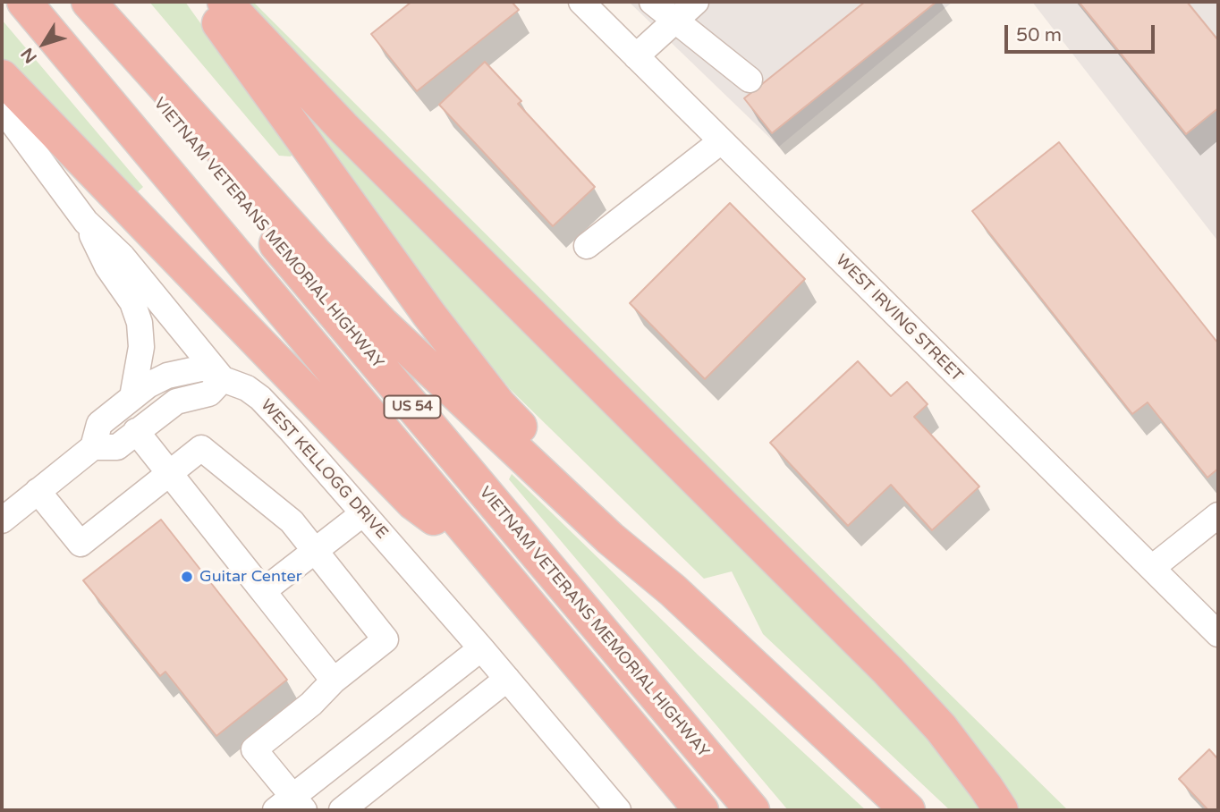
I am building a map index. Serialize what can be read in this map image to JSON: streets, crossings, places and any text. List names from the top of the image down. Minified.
{"streets":{"highway":["VIETNAM VETERANS MEMORIAL HIGHWAY","US 54"],"street":["WEST IRVING STREET","WEST KELLOGG DRIVE"]},"places":["Guitar Center"],"scale_bar":"50 m","north":"bottom left"}
